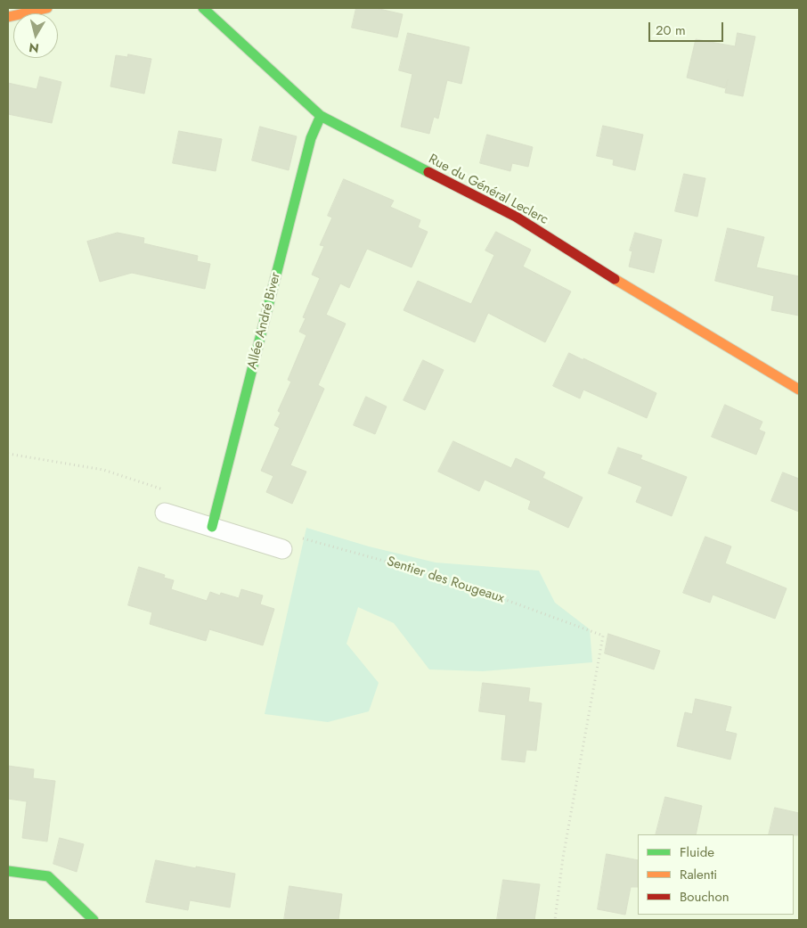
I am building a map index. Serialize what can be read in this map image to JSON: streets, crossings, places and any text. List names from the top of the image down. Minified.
{"streets":{"street":["Rue du Général Leclerc","Allée André Biver"],"path":["Sentier des Rougeaux"]},"crossings":[["Rue du Général Leclerc","Allée André Biver"]],"legend":["Fluide","Ralenti","Bouchon"],"scale_bar":"20 m","north":"bottom"}
